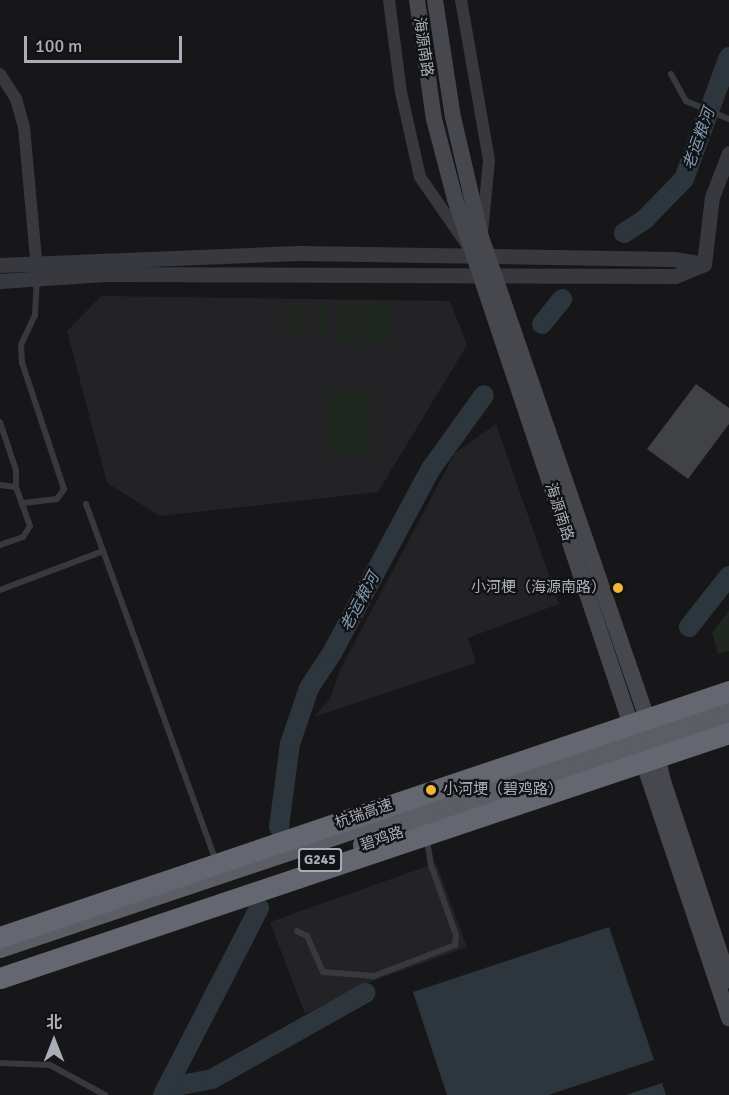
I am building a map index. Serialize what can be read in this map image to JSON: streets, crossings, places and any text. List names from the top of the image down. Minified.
{"streets":{"highway":["杭瑞高速","碧鸡路","G245"],"main road":["海源南路"]},"crossings":[["海源南路","碧鸡路"]],"water":["老运粮河"],"places":["小河梗（海源南路）","小河埂（碧鸡路）"],"scale_bar":"100 m","north":"top"}
